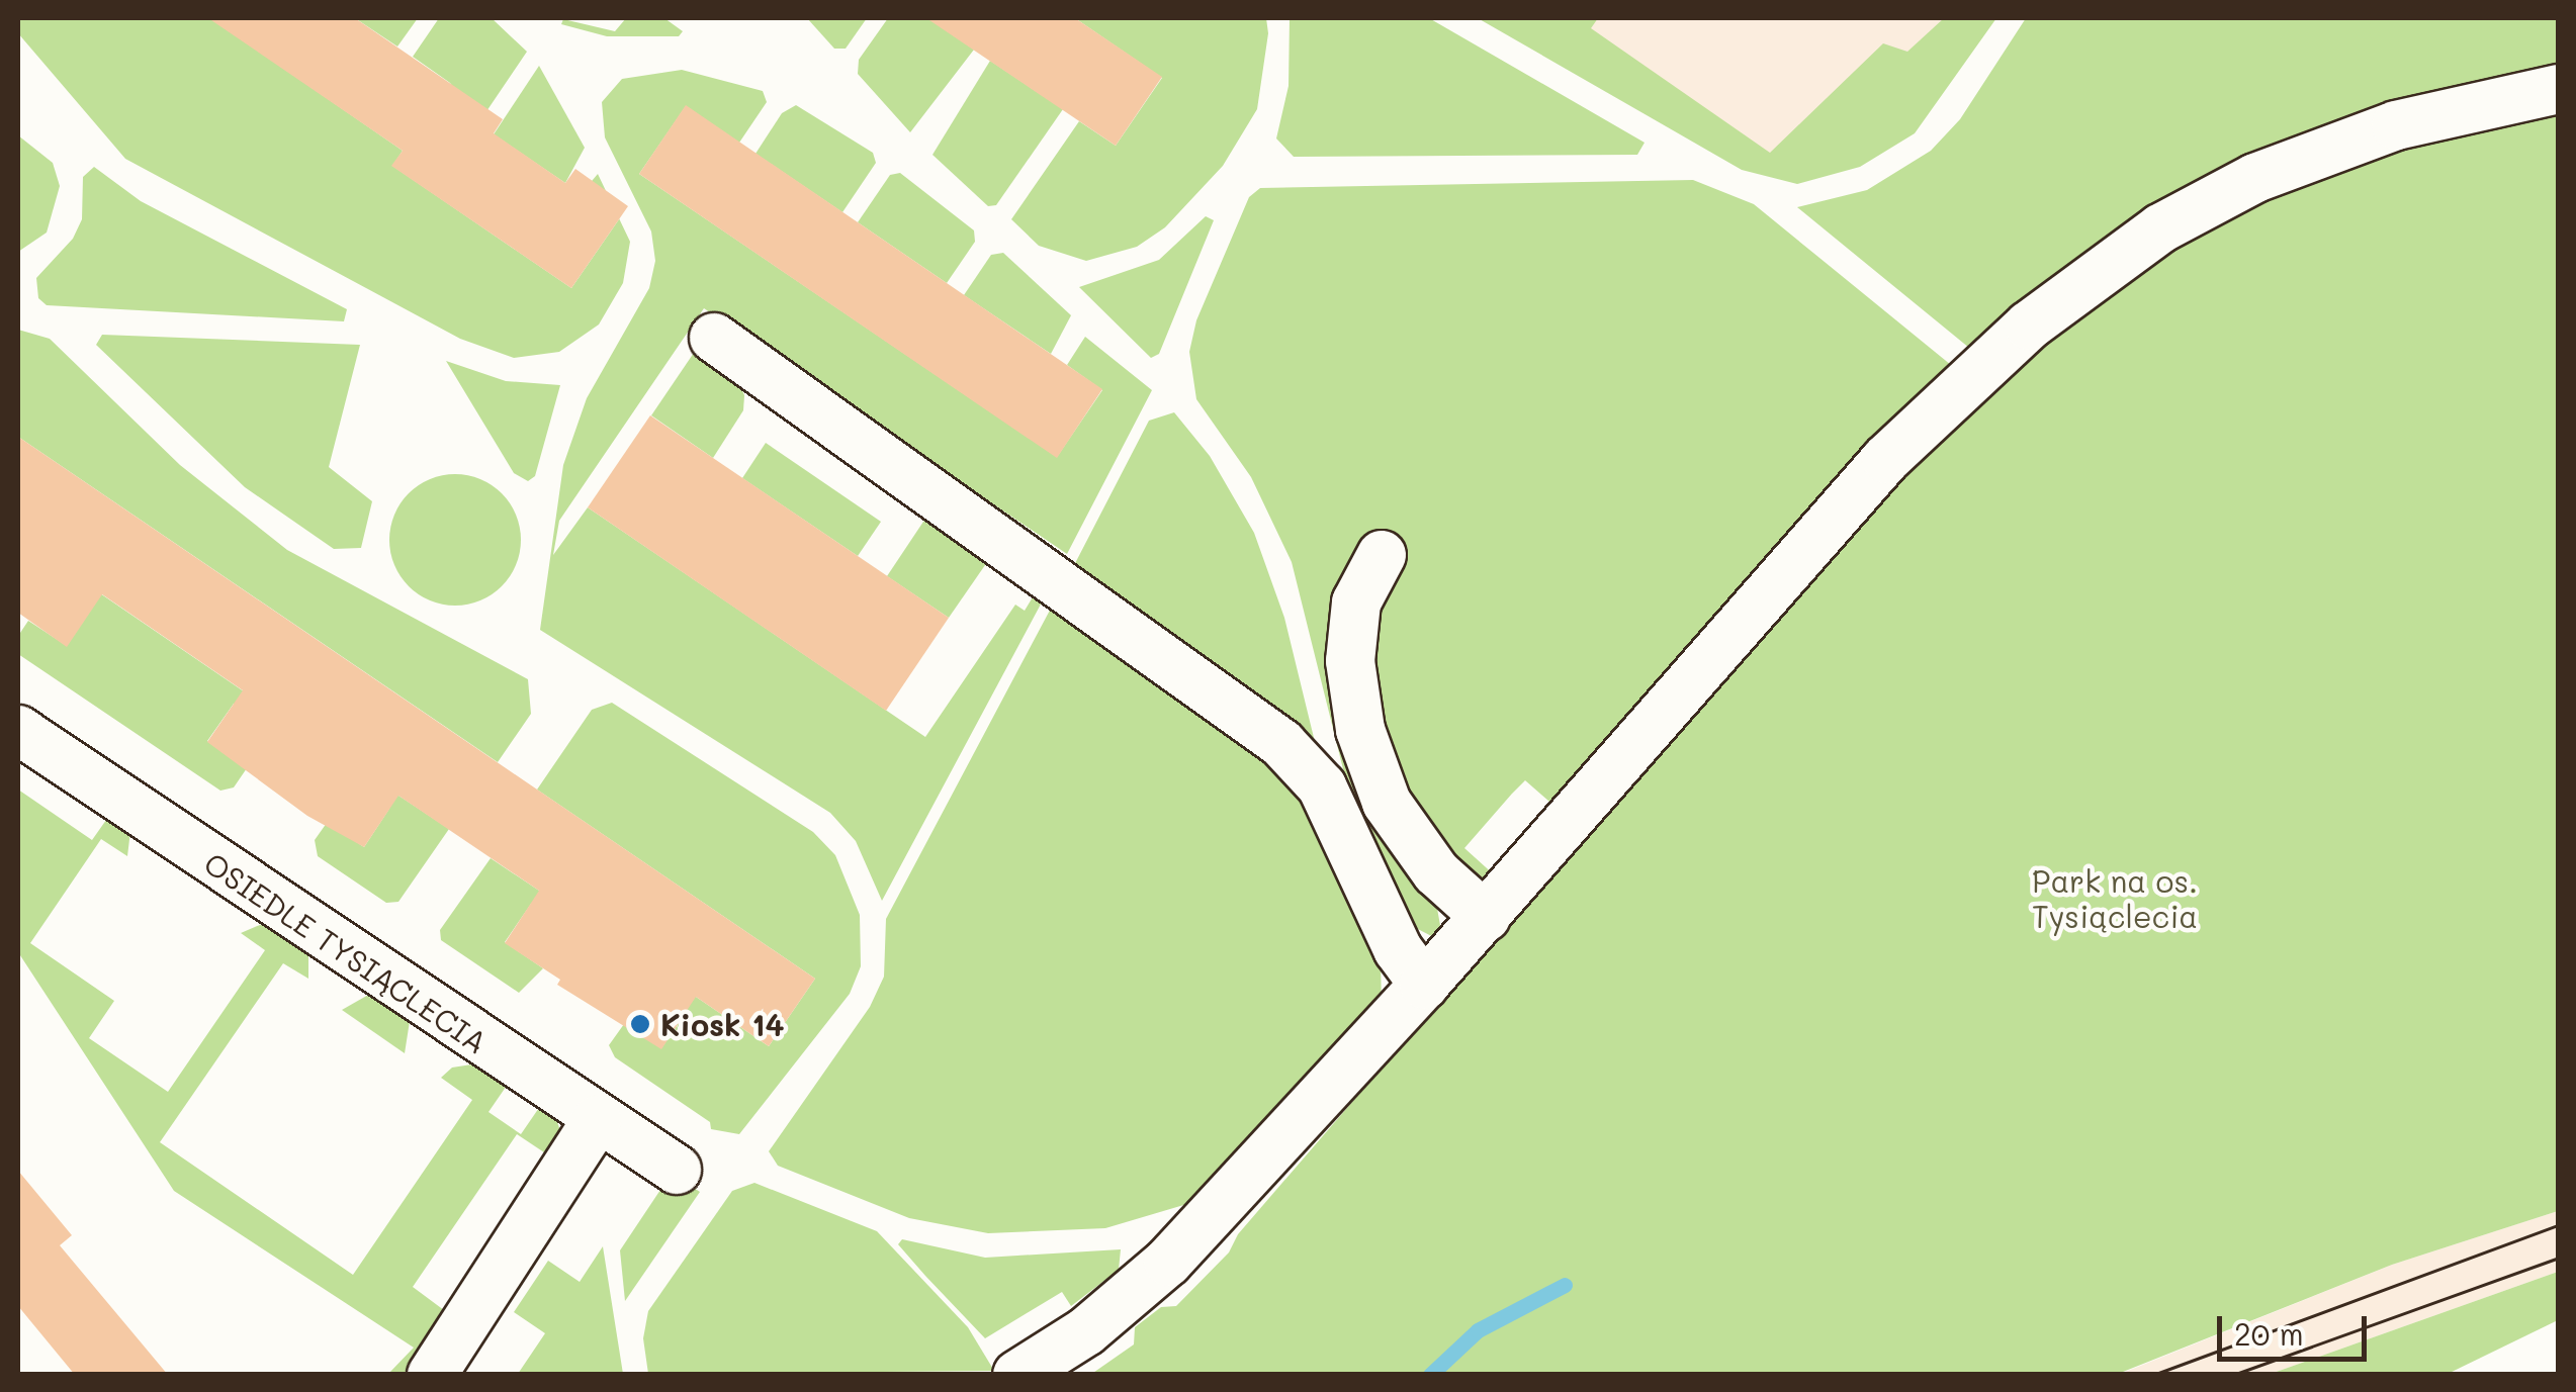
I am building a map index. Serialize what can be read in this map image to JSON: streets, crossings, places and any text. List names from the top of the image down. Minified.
{"streets":{"street":["OSIEDLE TYSIĄCLECIA"]},"parks":["Park na os. Tysiąclecia"],"places":["Kiosk 14"],"scale_bar":"20 m"}
